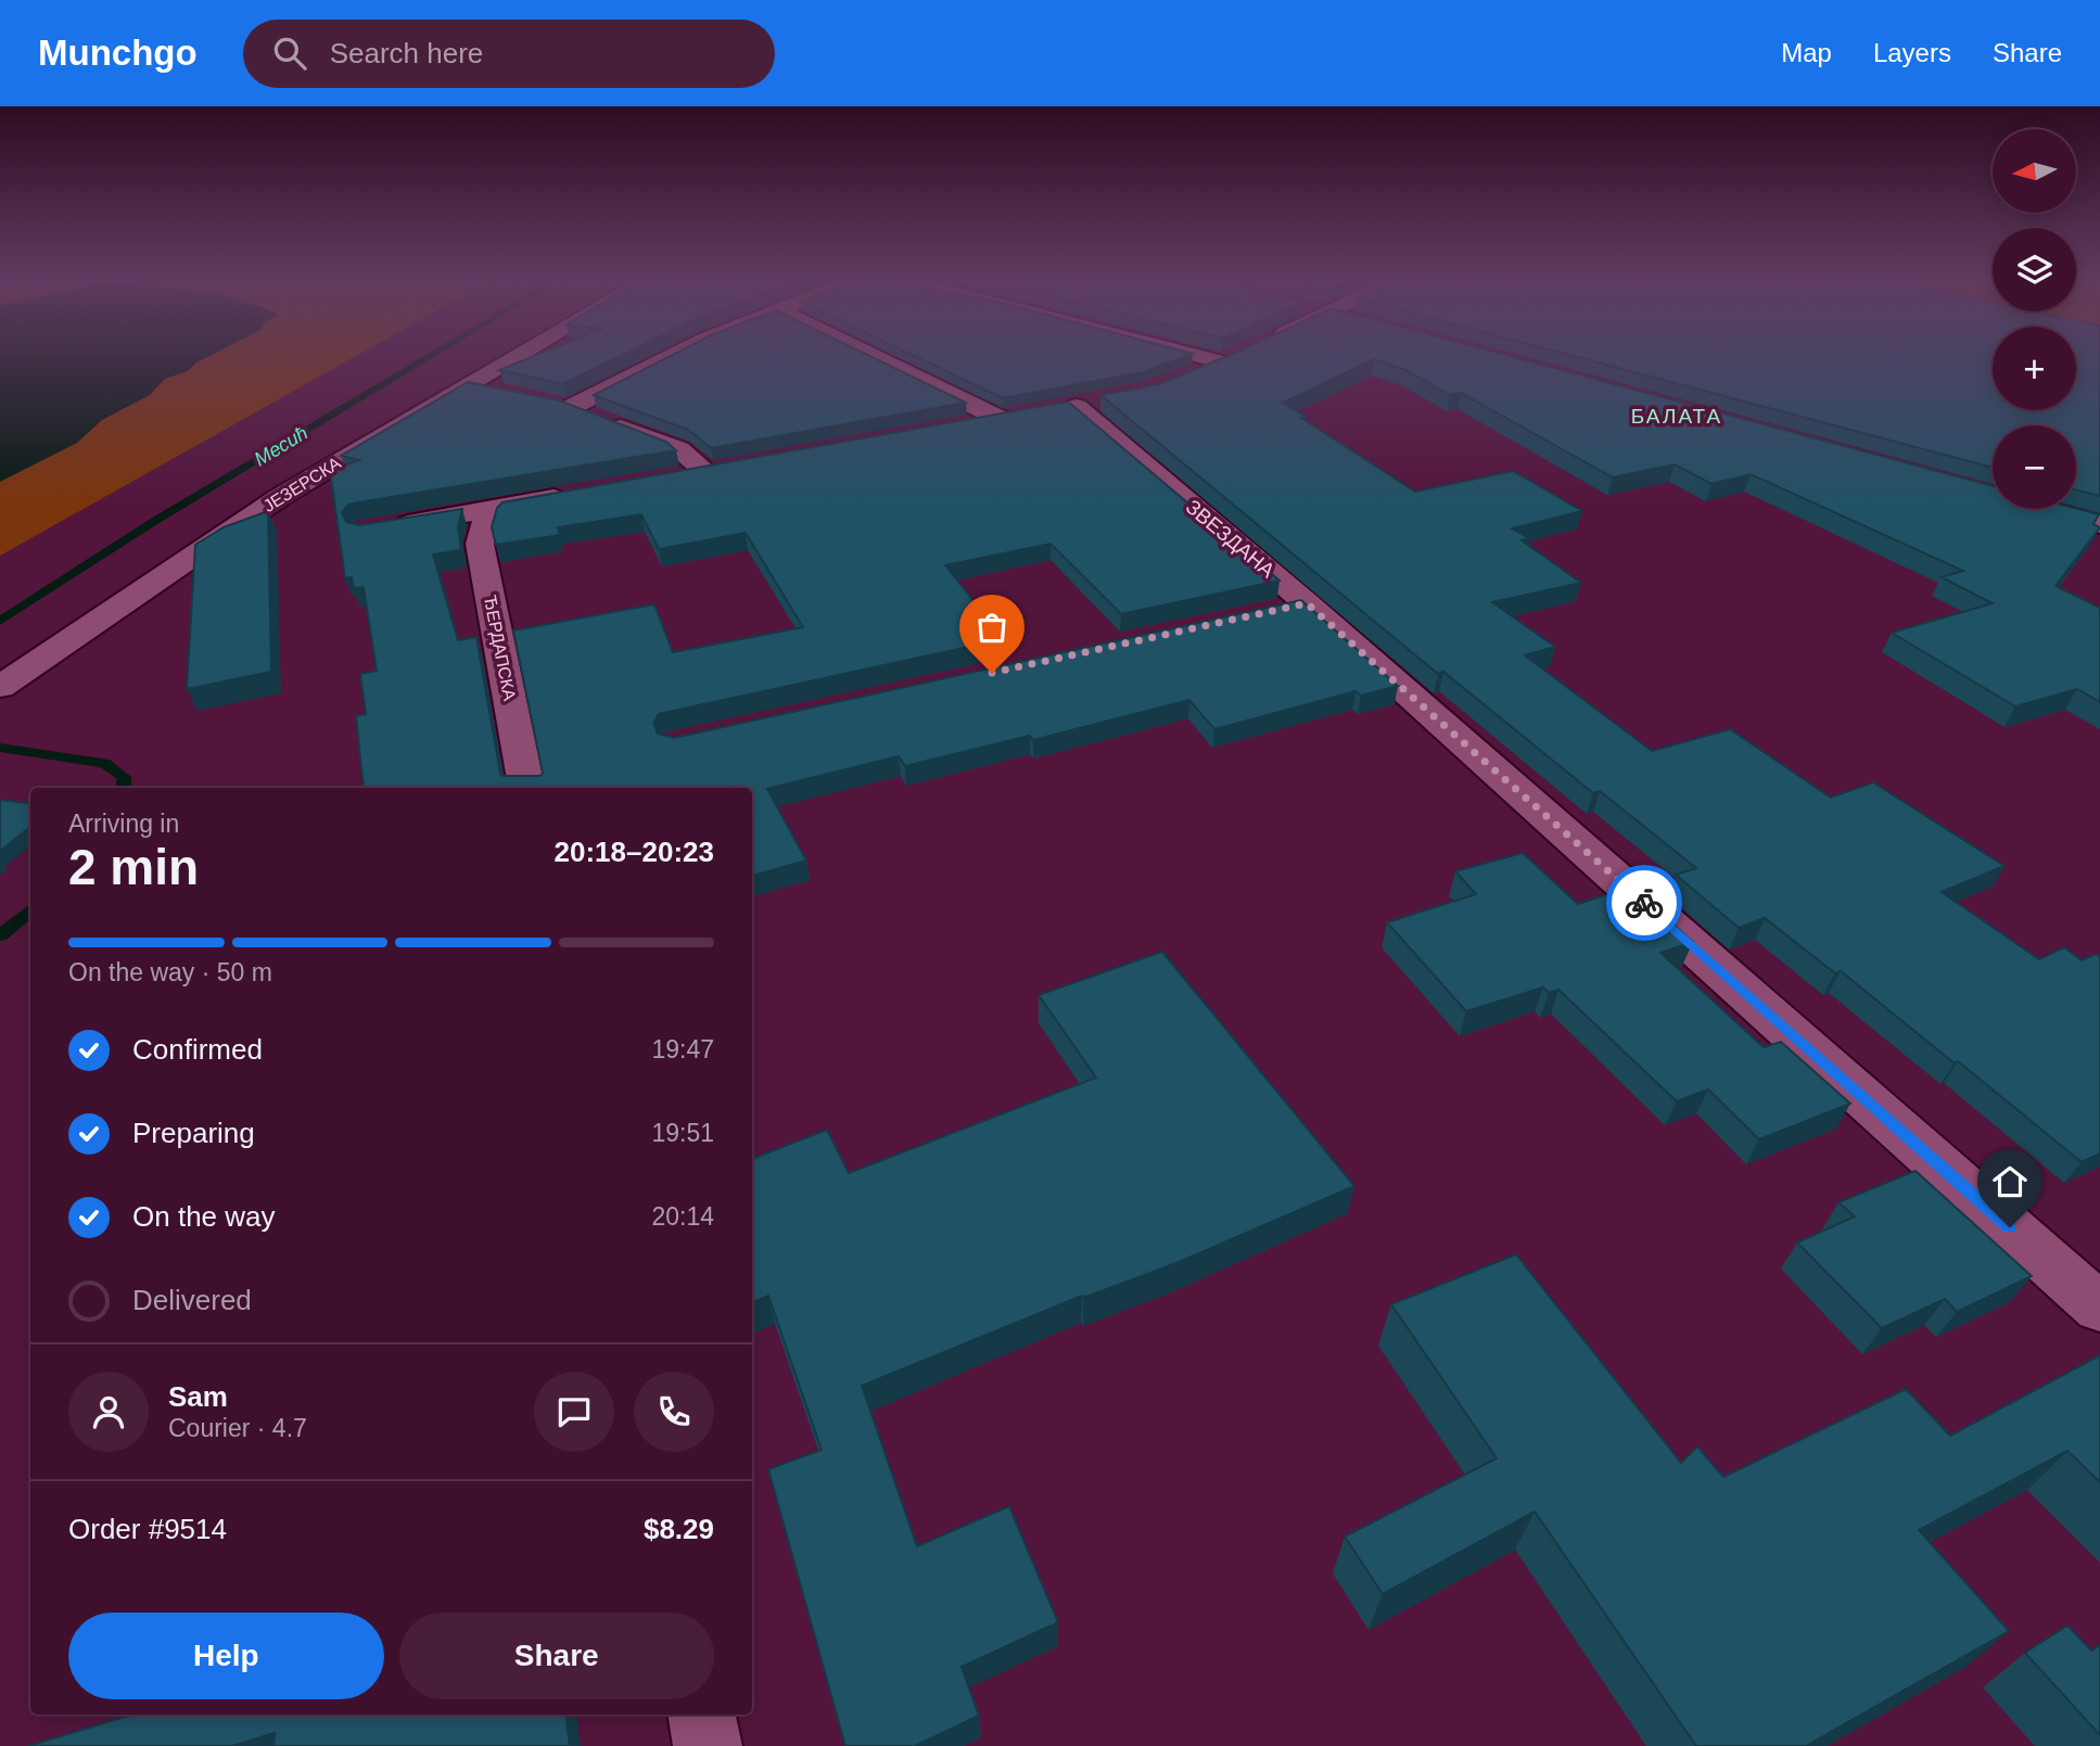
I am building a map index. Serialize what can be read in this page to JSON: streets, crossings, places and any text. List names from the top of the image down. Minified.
{"streets":{"street":["ЈЕЗЕРСКА","ЗВЕЗДАНА","ЂЕРДАПСКА"]},"districts":["БАЛАТА"],"water":["Месић"],"north":"left","page":{"header":"Munchgo","search":"Search here","nav":["Map","Layers","Share"],"map_buttons":["+","−"],"heading":["2 min","Arriving in","20:18–20:23"],"panel":["Sam","Courier · 4.7","Order #9514","$8.29"],"bar":"On the way · 50 m","list":[["Confirmed","19:47"],["Preparing","19:51"],["On the way","20:14"],"Delivered"],"buttons":["Help","Share"]}}
